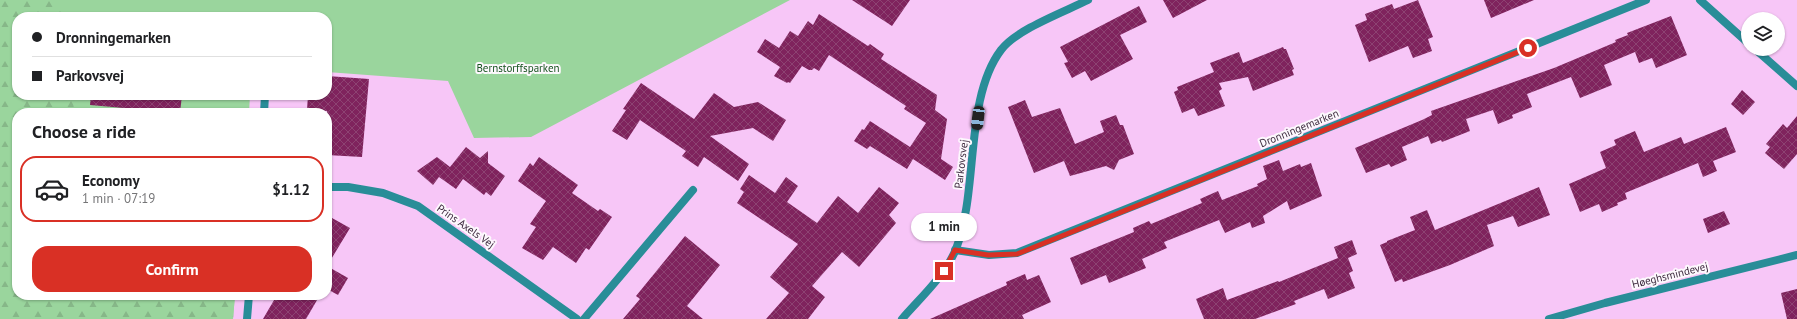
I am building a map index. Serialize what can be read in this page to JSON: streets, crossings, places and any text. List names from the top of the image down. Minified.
{"streets":{"street":["Dronningemarken","Parkovsvej","Prins Axels Vej","Høeghsmindevej"]},"crossings":[["Dronningemarken","Parkovsvej"]],"parks":["Bernstorffsparken"],"page":{"banner":["Dronningemarken","Parkovsvej"],"heading":"Choose a ride","list":[{"name":"Economy","note":"1 min · 07:19","value":"$1.12"}],"bubble":"1 min","buttons":"Confirm"}}
